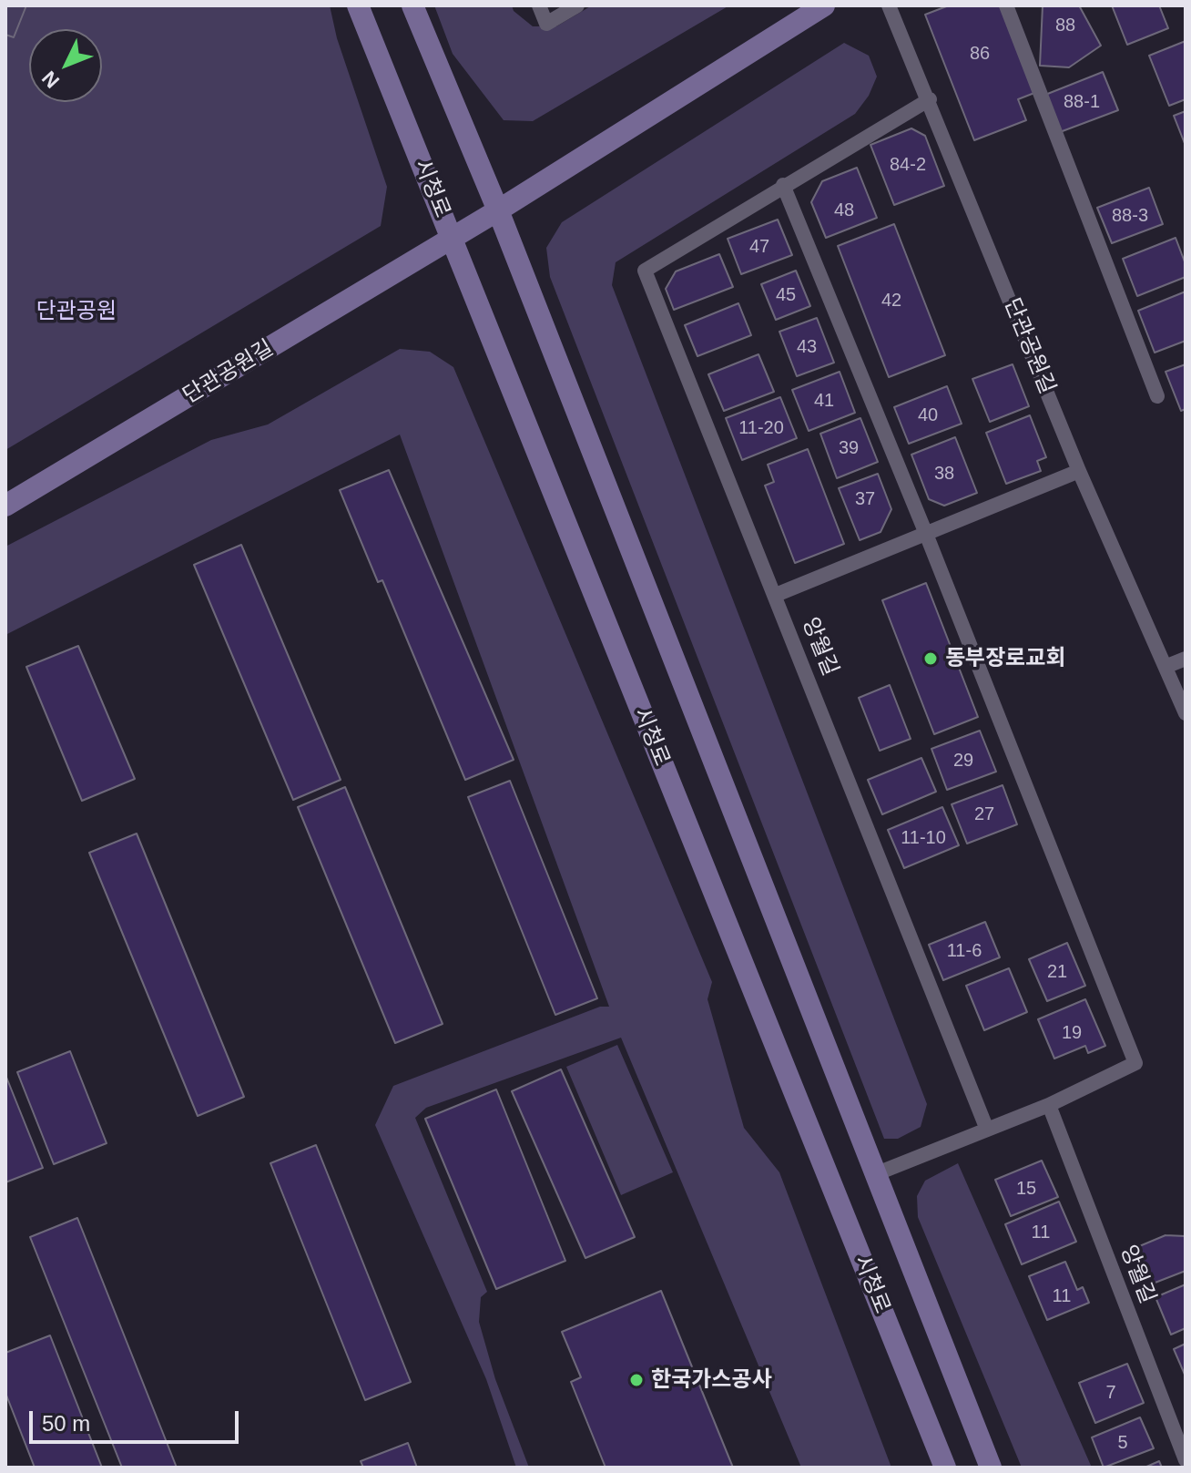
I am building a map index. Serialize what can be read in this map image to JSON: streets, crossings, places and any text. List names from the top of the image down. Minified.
{"streets":{"street":["시청로","단관공원길"],"lane":["앙월길"]},"crossings":[["시청로","단관공원길"],["단관공원길","앙월길"]],"parks":["단관공원"],"places":["동부장로교회","한국가스공사"],"house_numbers":["88","86","88-1","84-2","48","88-3","47","45","42","43","41","40","11-20","39","38","37","29","27","11-10","11-6","21","19","15","11","11","7","5"],"scale_bar":"50 m","north":"bottom left"}
